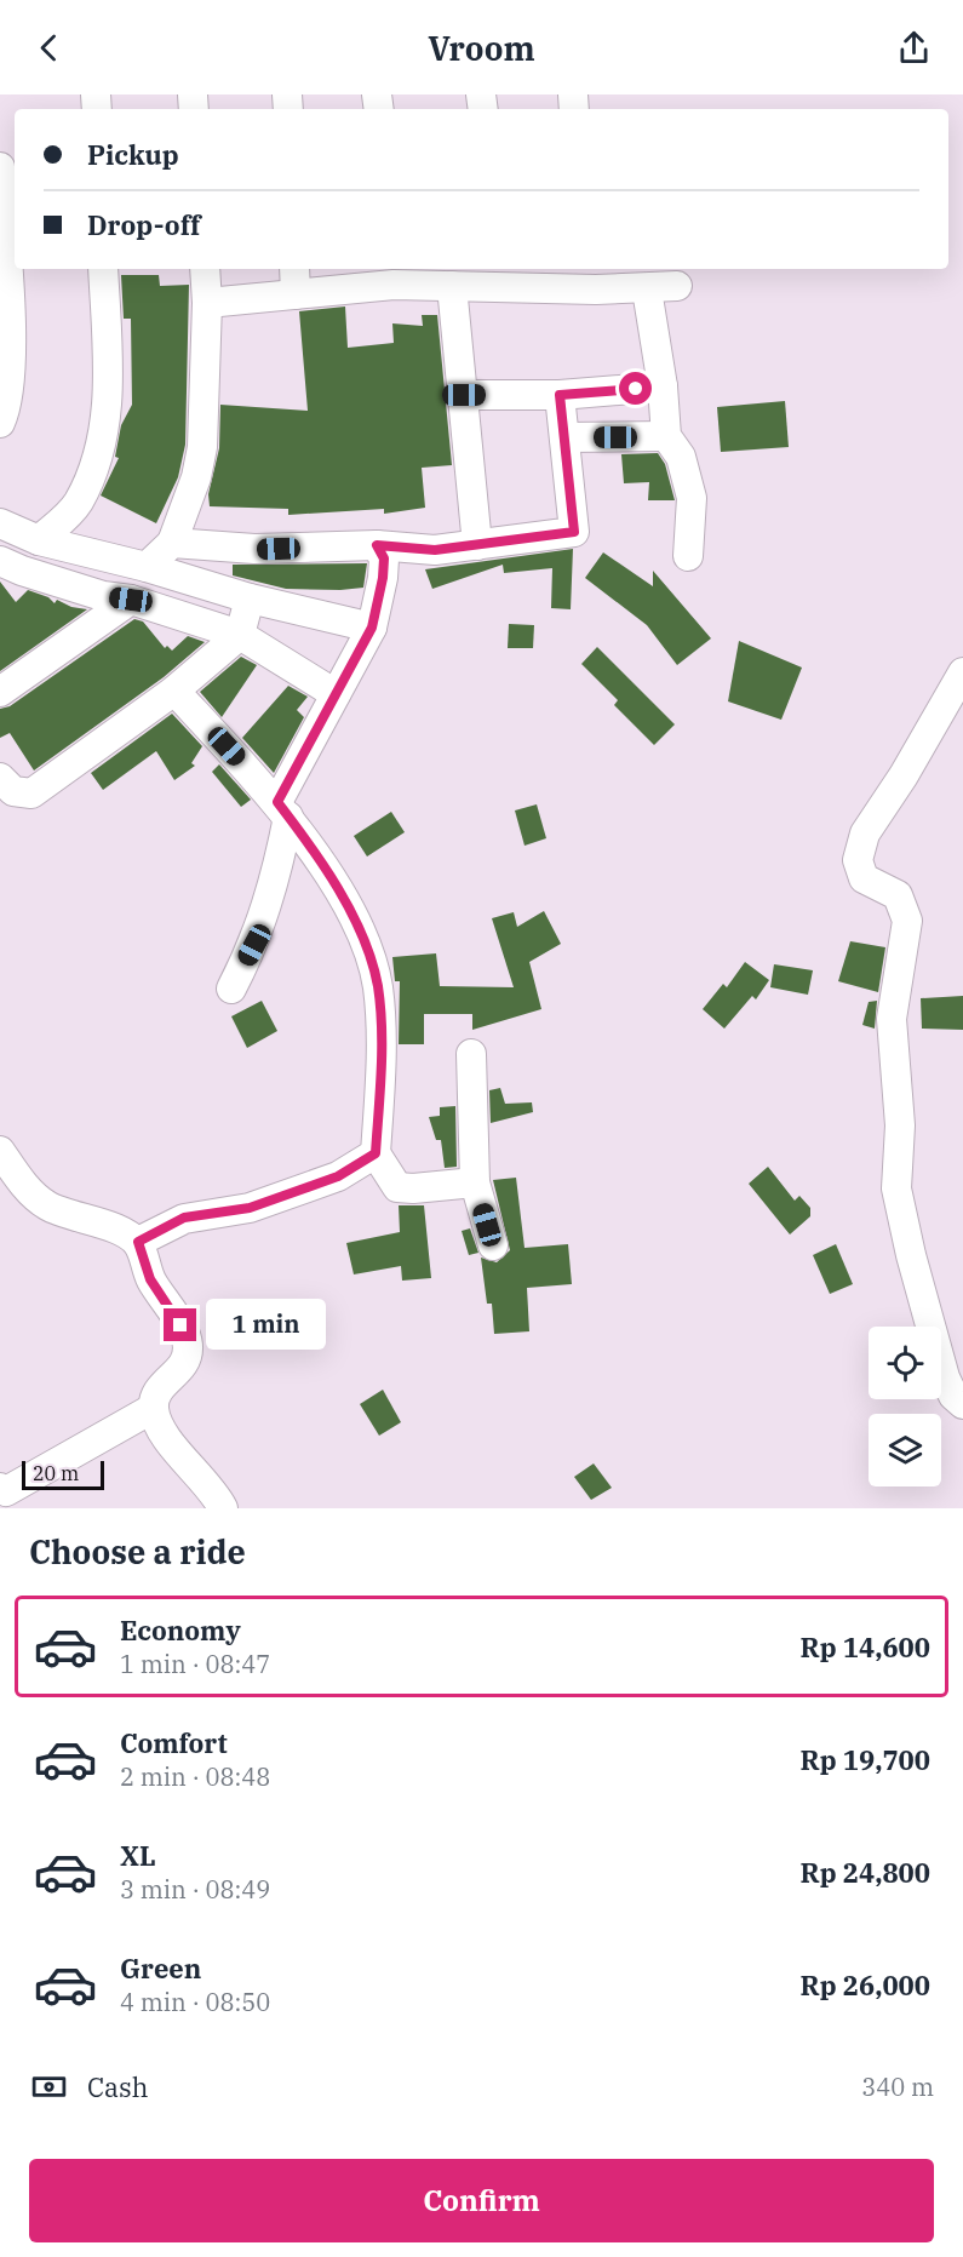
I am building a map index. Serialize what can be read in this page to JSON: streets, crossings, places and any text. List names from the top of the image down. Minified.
{"scale_bar":"20 m","page":{"header":"Vroom","banner":["Pickup","Drop-off"],"bubble":"1 min","scale":"20 m","heading":"Choose a ride","list":[{"name":"Economy","note":"1 min · 08:47","value":"Rp 14,600"},{"name":"Comfort","note":"2 min · 08:48","value":"Rp 19,700"},{"name":"XL","note":"3 min · 08:49","value":"Rp 24,800"},{"name":"Green","note":"4 min · 08:50","value":"Rp 26,000"}],"pay":["Cash","340 m"],"buttons":"Confirm"}}
